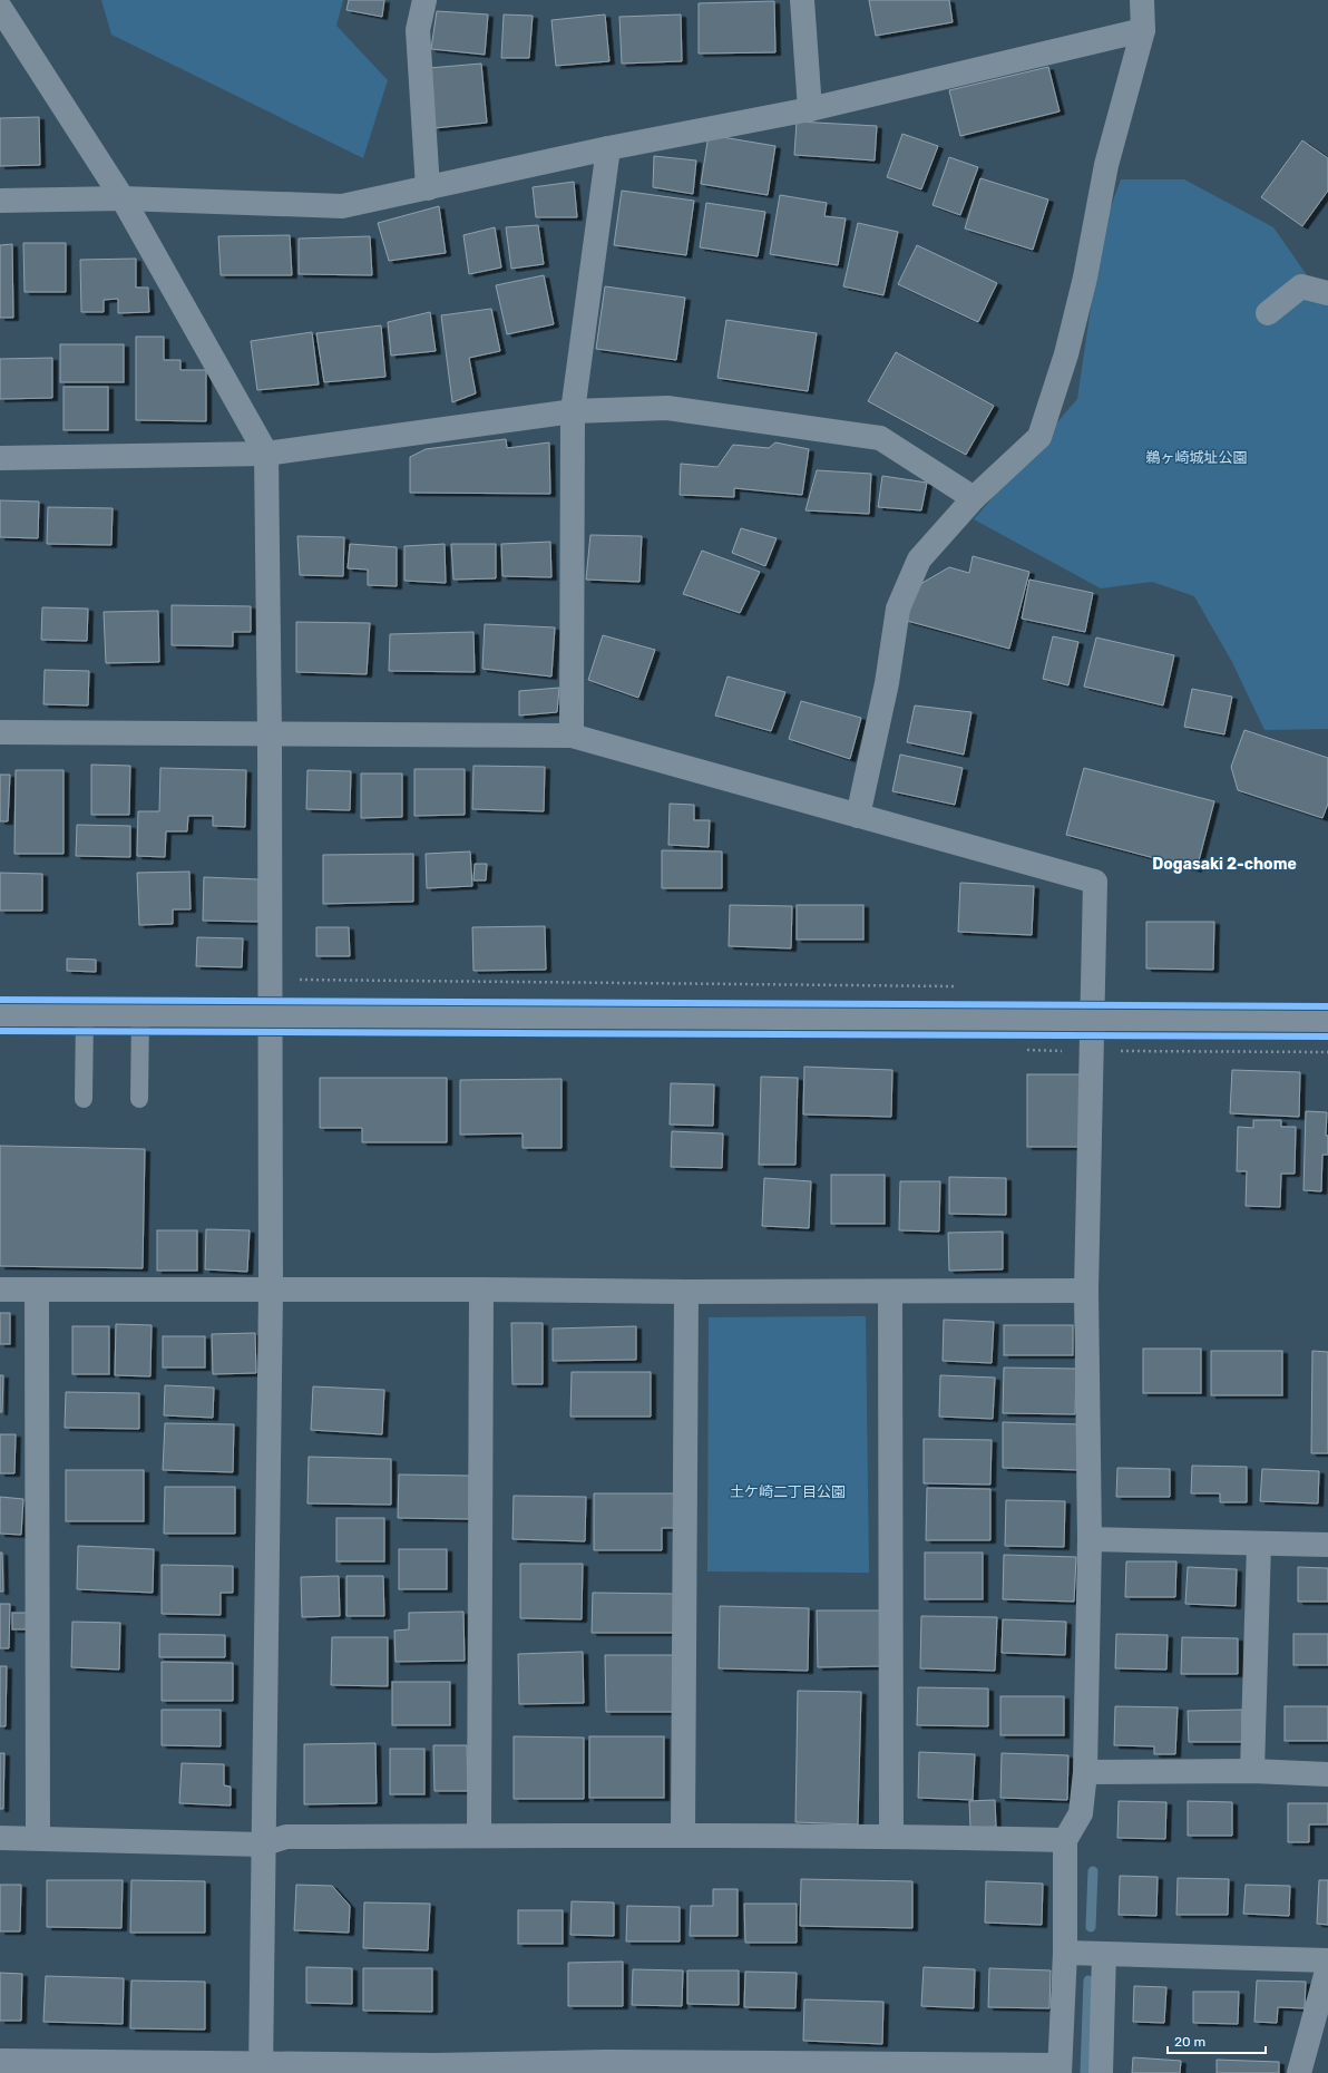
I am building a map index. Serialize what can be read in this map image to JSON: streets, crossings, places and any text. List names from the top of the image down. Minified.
{"districts":["Dogasaki 2-chome"],"parks":["鵜ヶ崎城址公園","土ケ崎二丁目公園"],"scale_bar":"20 m"}
